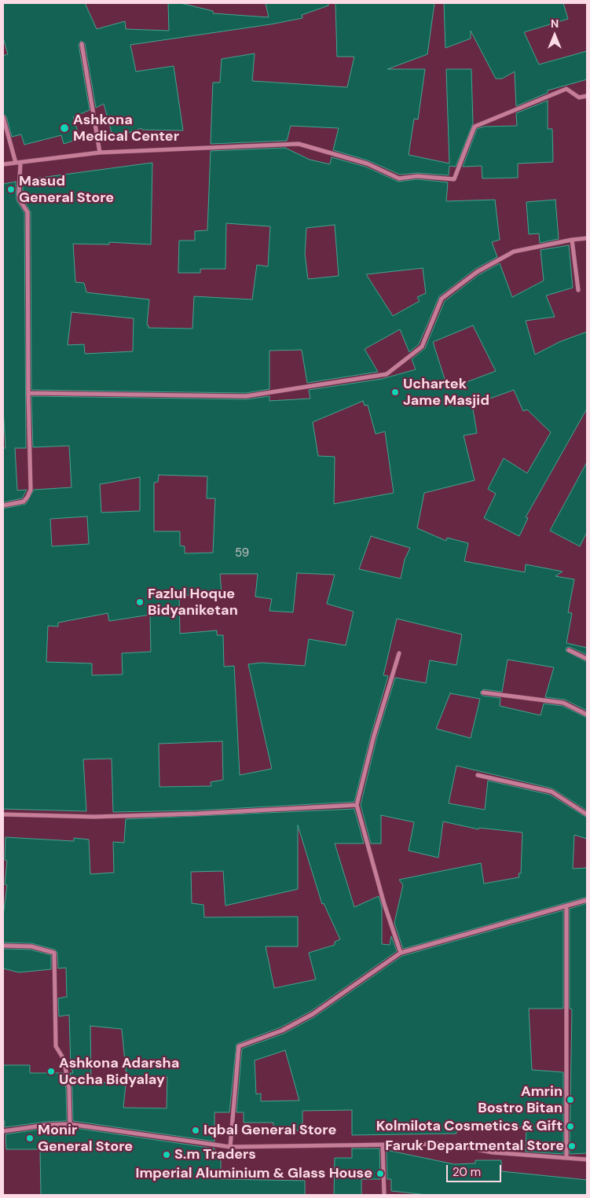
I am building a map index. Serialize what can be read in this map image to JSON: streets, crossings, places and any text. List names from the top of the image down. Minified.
{"places":["Ashkona Medical Center","Masud General Store","Uchartek Jame Masjid","Fazlul Hoque Bidyaniketan","Ashkona Adarsha Uccha Bidyalay","Amrin Bostro Bitan","Kolmilota Cosmetics & Gift","Iqbal General Store","Monir General Store","Faruk Departmental Store","S.m Traders","Imperial Aluminium & Glass House"],"house_numbers":["59"],"scale_bar":"20 m","north":"top"}
